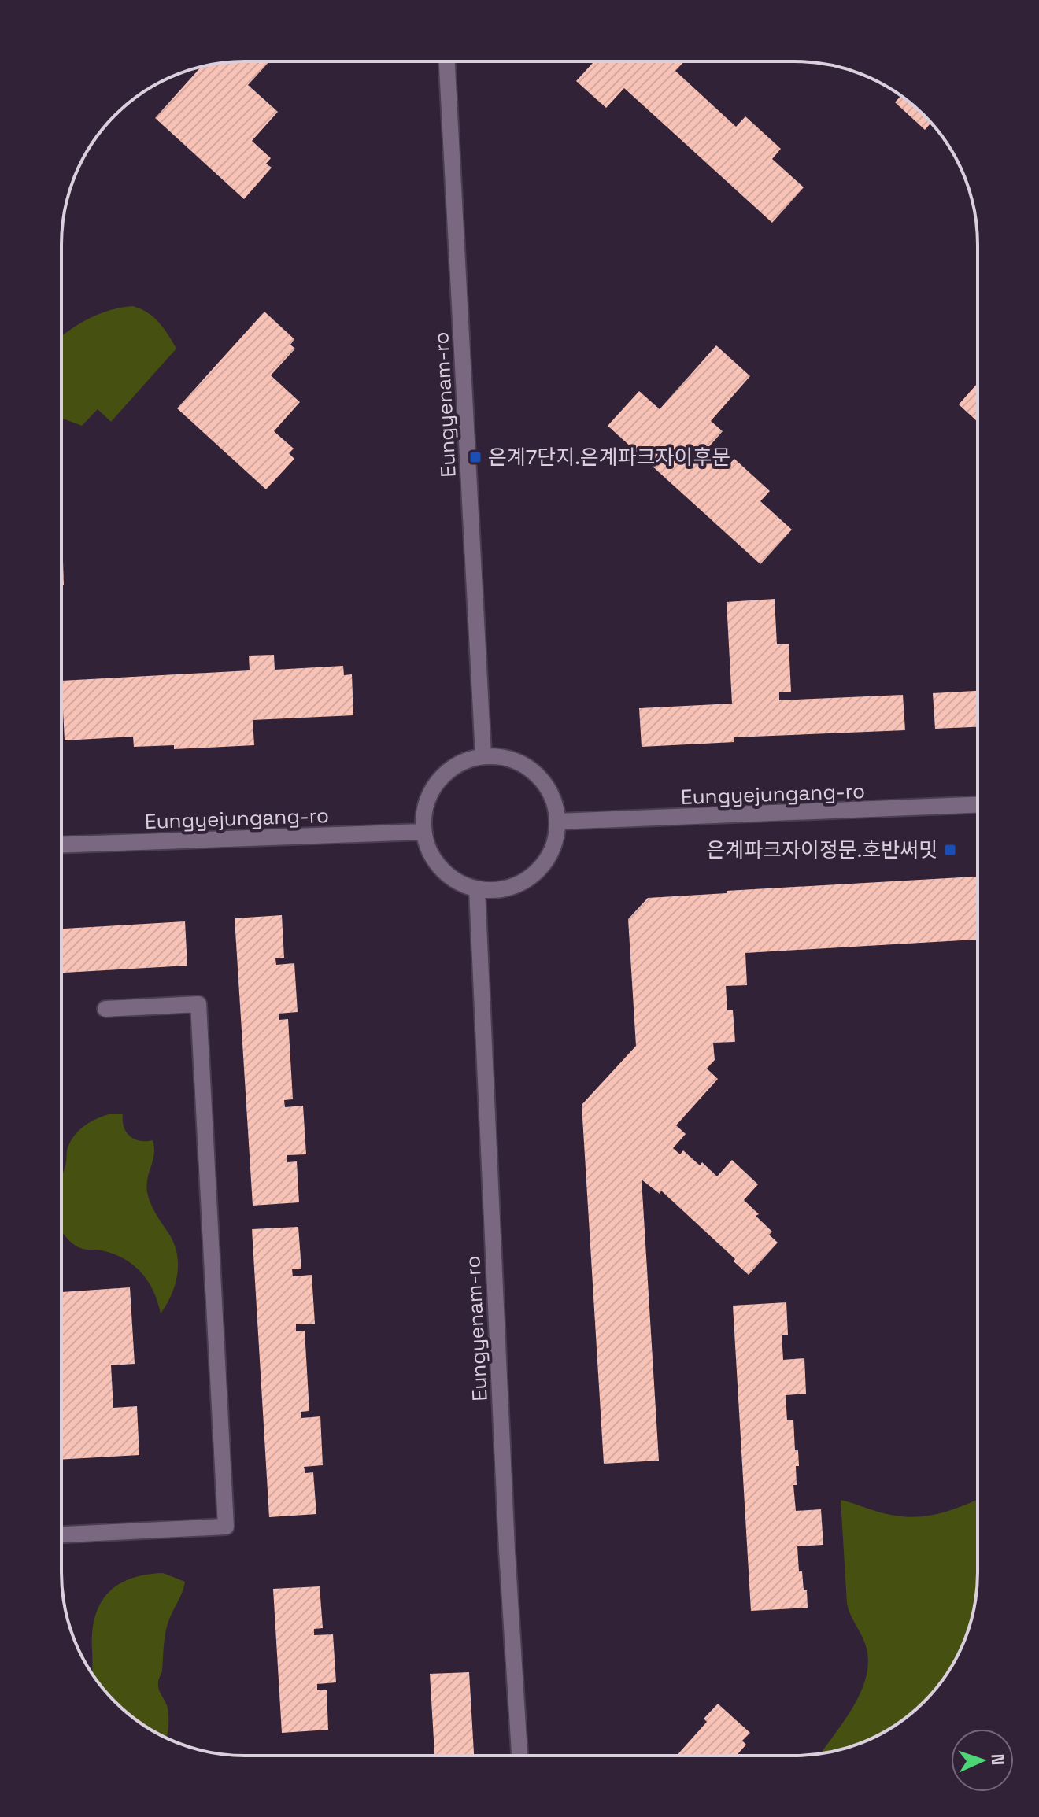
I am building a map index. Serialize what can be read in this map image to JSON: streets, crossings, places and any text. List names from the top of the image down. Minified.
{"streets":{"street":["Eungyenam-ro","Eungyejungang-ro"]},"crossings":[["Eungyenam-ro","Eungyejungang-ro"]],"places":{"transit":["은계7단지.은계파크자이후문","은계파크자이정문.호반써밋"]},"north":"right"}
